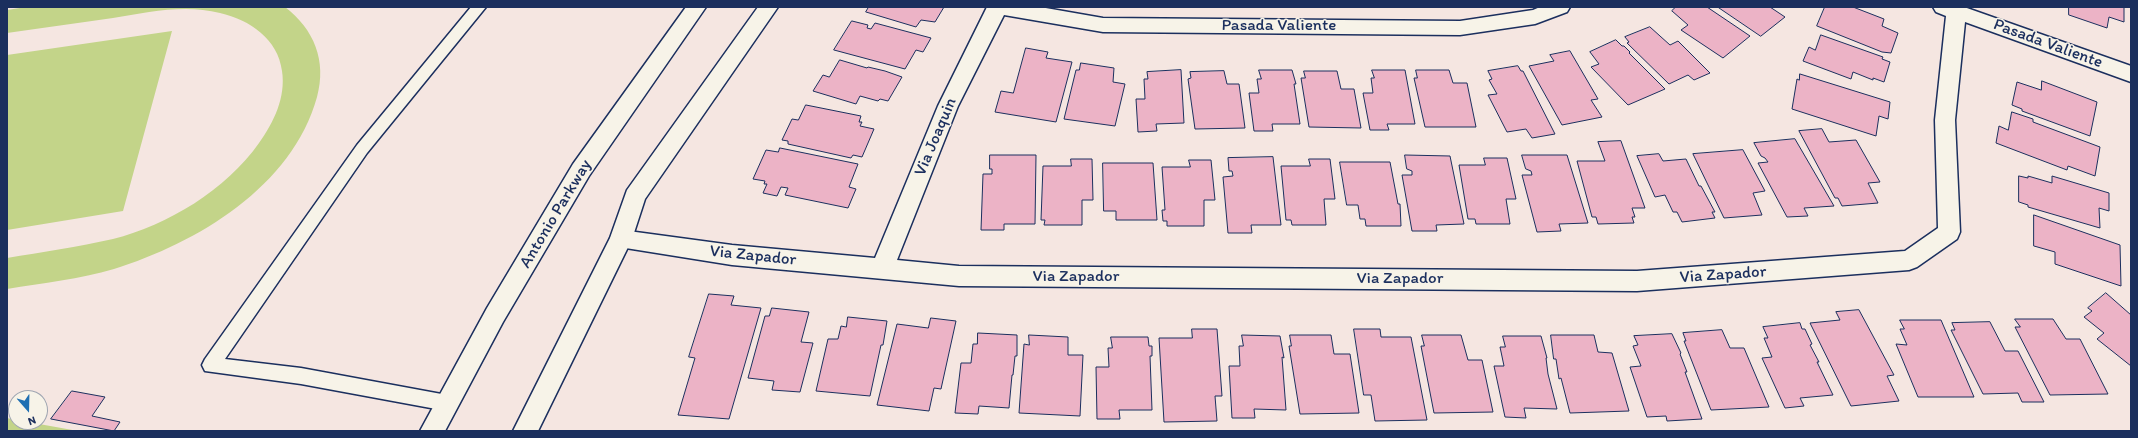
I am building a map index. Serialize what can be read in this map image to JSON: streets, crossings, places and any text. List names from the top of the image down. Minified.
{"streets":{"street":["Pasada Valiente","Via Joaquin","Antonio Parkway","Via Zapador"]},"crossings":[["Pasada Valiente","Via Joaquin"],["Pasada Valiente","Via Zapador"],["Via Joaquin","Via Zapador"]],"north":"bottom"}
